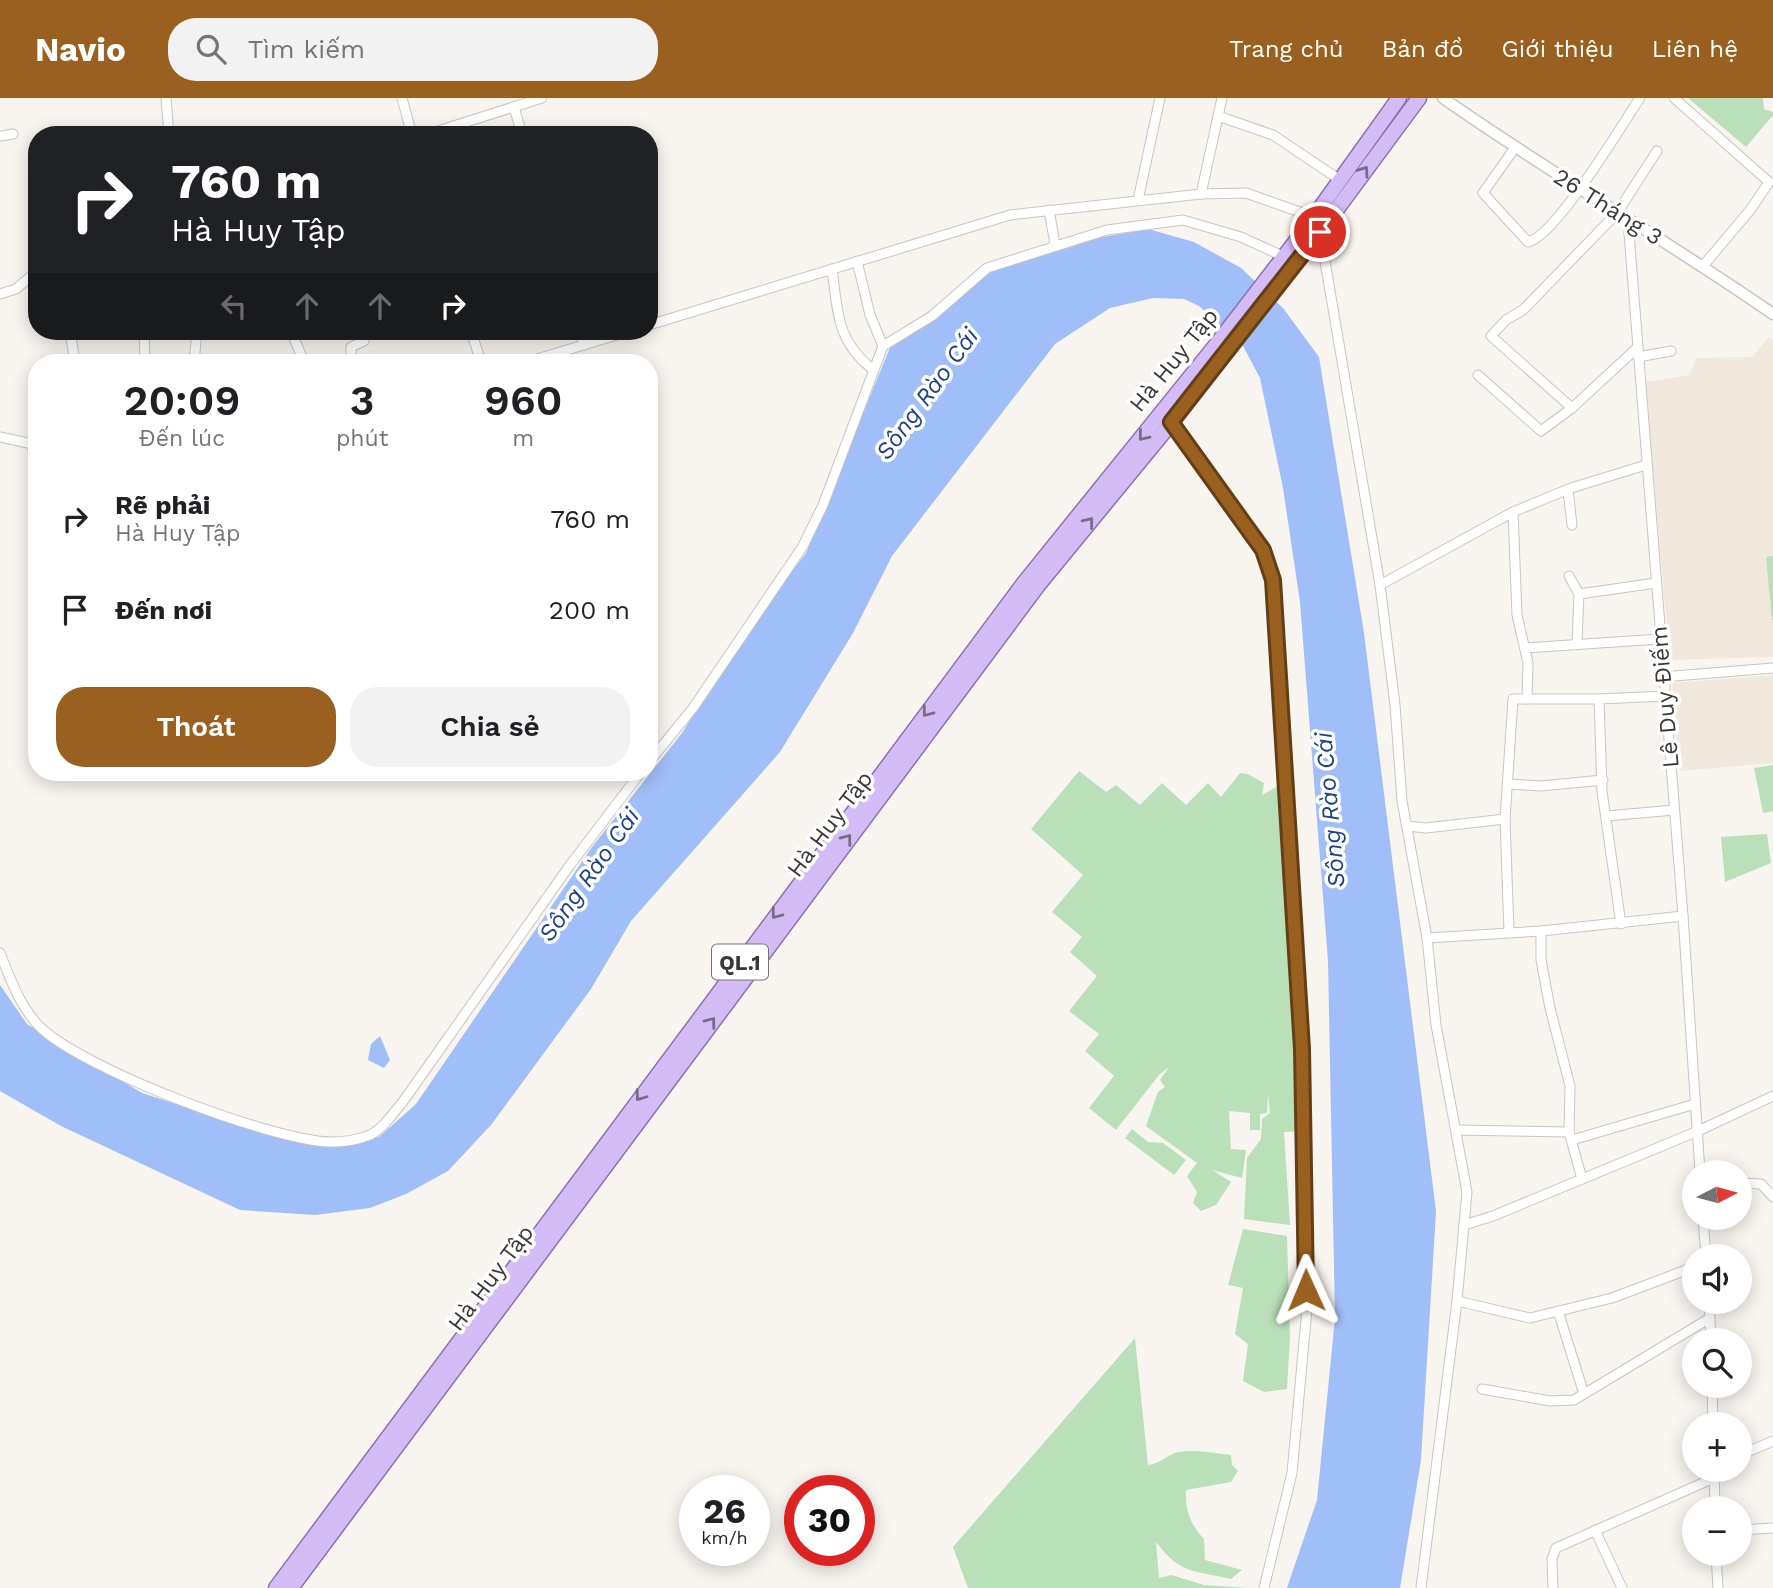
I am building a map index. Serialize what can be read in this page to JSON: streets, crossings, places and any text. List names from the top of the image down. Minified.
{"streets":{"main road":["Hà Huy Tập","QL.1"],"street":["26 Tháng 3","Lê Duy Điếm"]},"crossings":[["26 Tháng 3","Lê Duy Điếm"]],"water":["Sông Rào Cái"],"north":"right","page":{"header":"Navio","search":"Tìm kiếm","nav":["Trang chủ","Bản đồ","Giới thiệu","Liên hệ"],"turn":["760 m","Hà Huy Tập"],"eta":["20:09","Đến lúc","3","phút","960","m"],"list":[{"name":"Rẽ phải","note":"Hà Huy Tập","value":"760 m"},{"name":"Đến nơi","value":"200 m"}],"buttons":["Thoát","Chia sẻ"],"map_buttons":["+","−"],"speed":"26 km/h","limit":"30"}}
